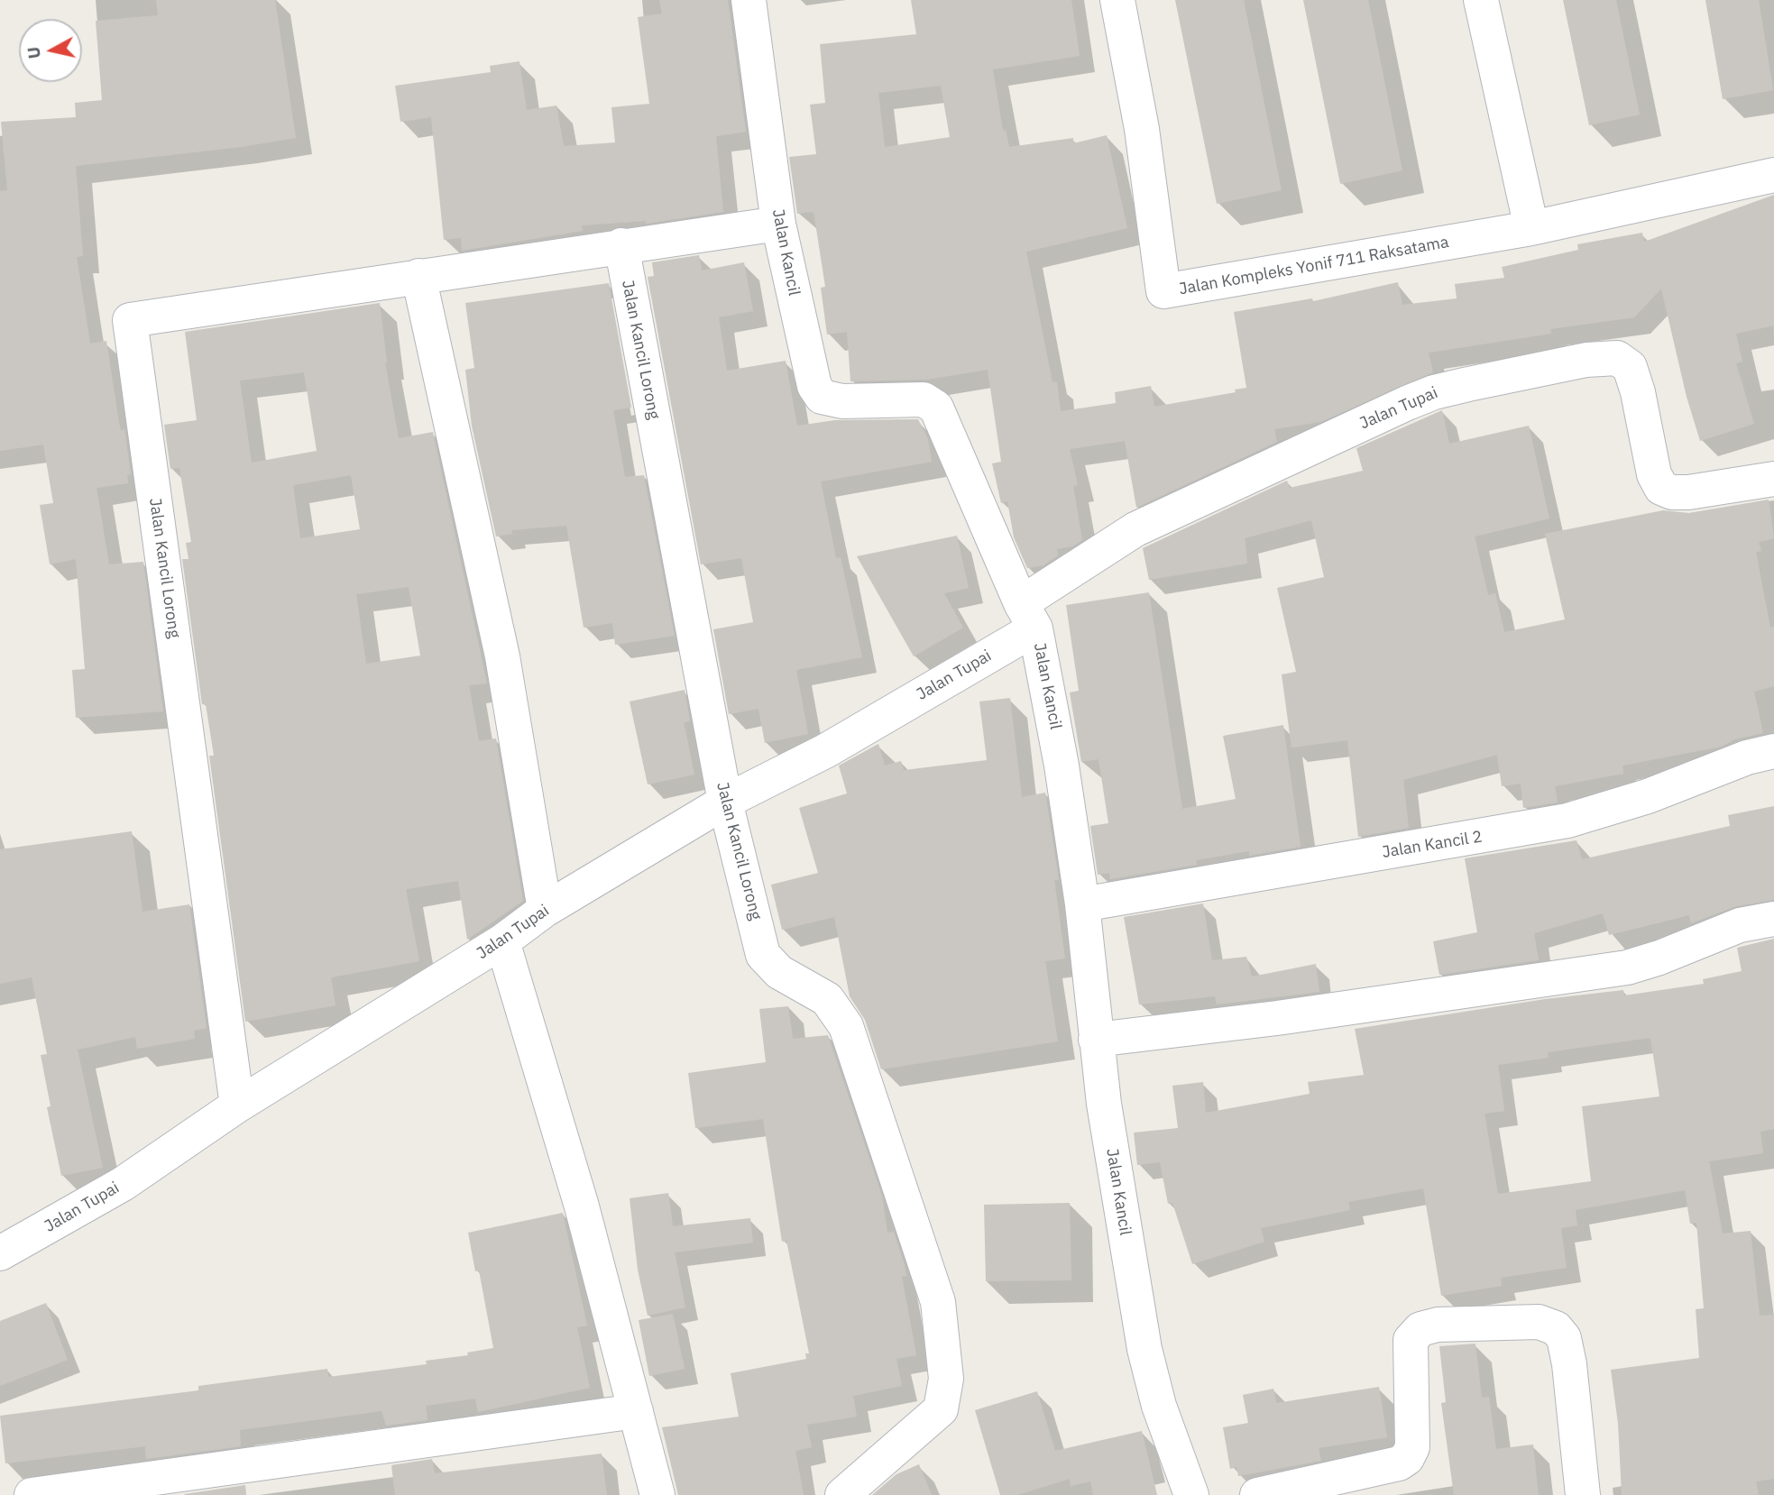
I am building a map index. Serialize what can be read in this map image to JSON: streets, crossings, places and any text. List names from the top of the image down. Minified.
{"streets":{"street":["Jalan Kancil","Jalan Kompleks Yonif 711 Raksatama","Jalan Kancil Lorong","Jalan Tupai","Jalan Kancil 2"]},"crossings":[["Jalan Kancil","Jalan Kancil Lorong"],["Jalan Kancil","Jalan Tupai"],["Jalan Kancil","Jalan Kancil 2"],["Jalan Kancil Lorong","Jalan Tupai"]],"north":"left"}
